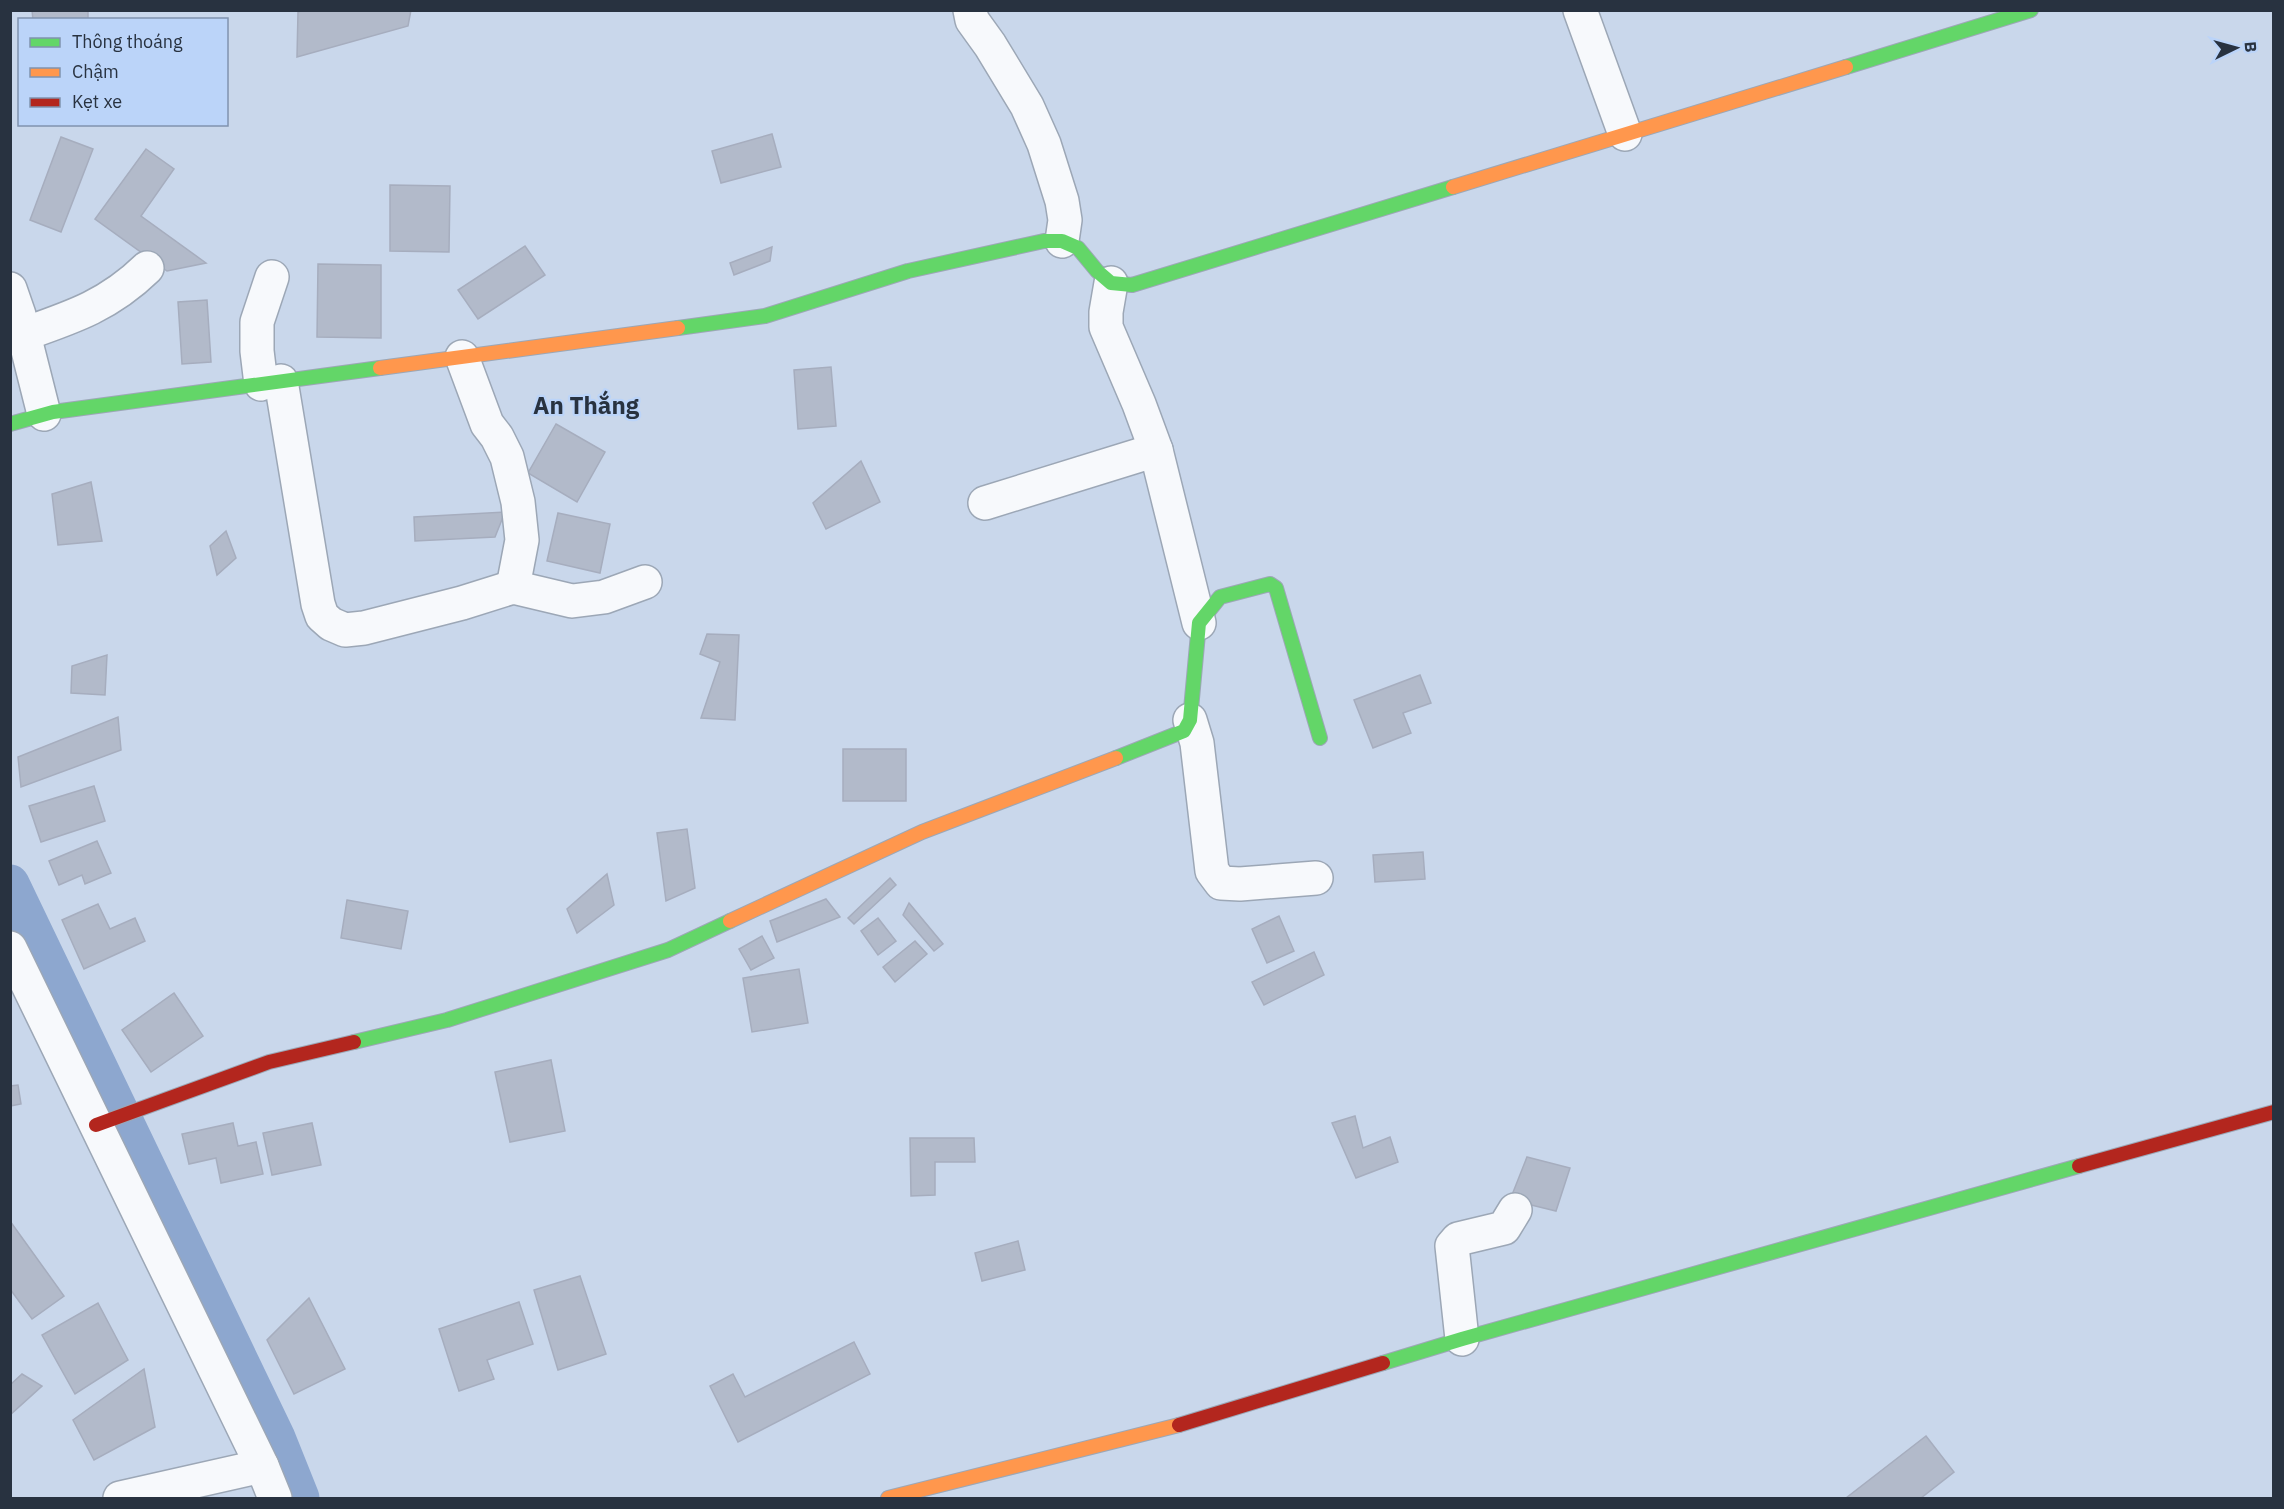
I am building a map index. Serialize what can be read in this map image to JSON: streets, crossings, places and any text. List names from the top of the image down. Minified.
{"districts":["An Thắng"],"legend":["Thông thoáng","Chậm","Kẹt xe"],"north":"right"}
